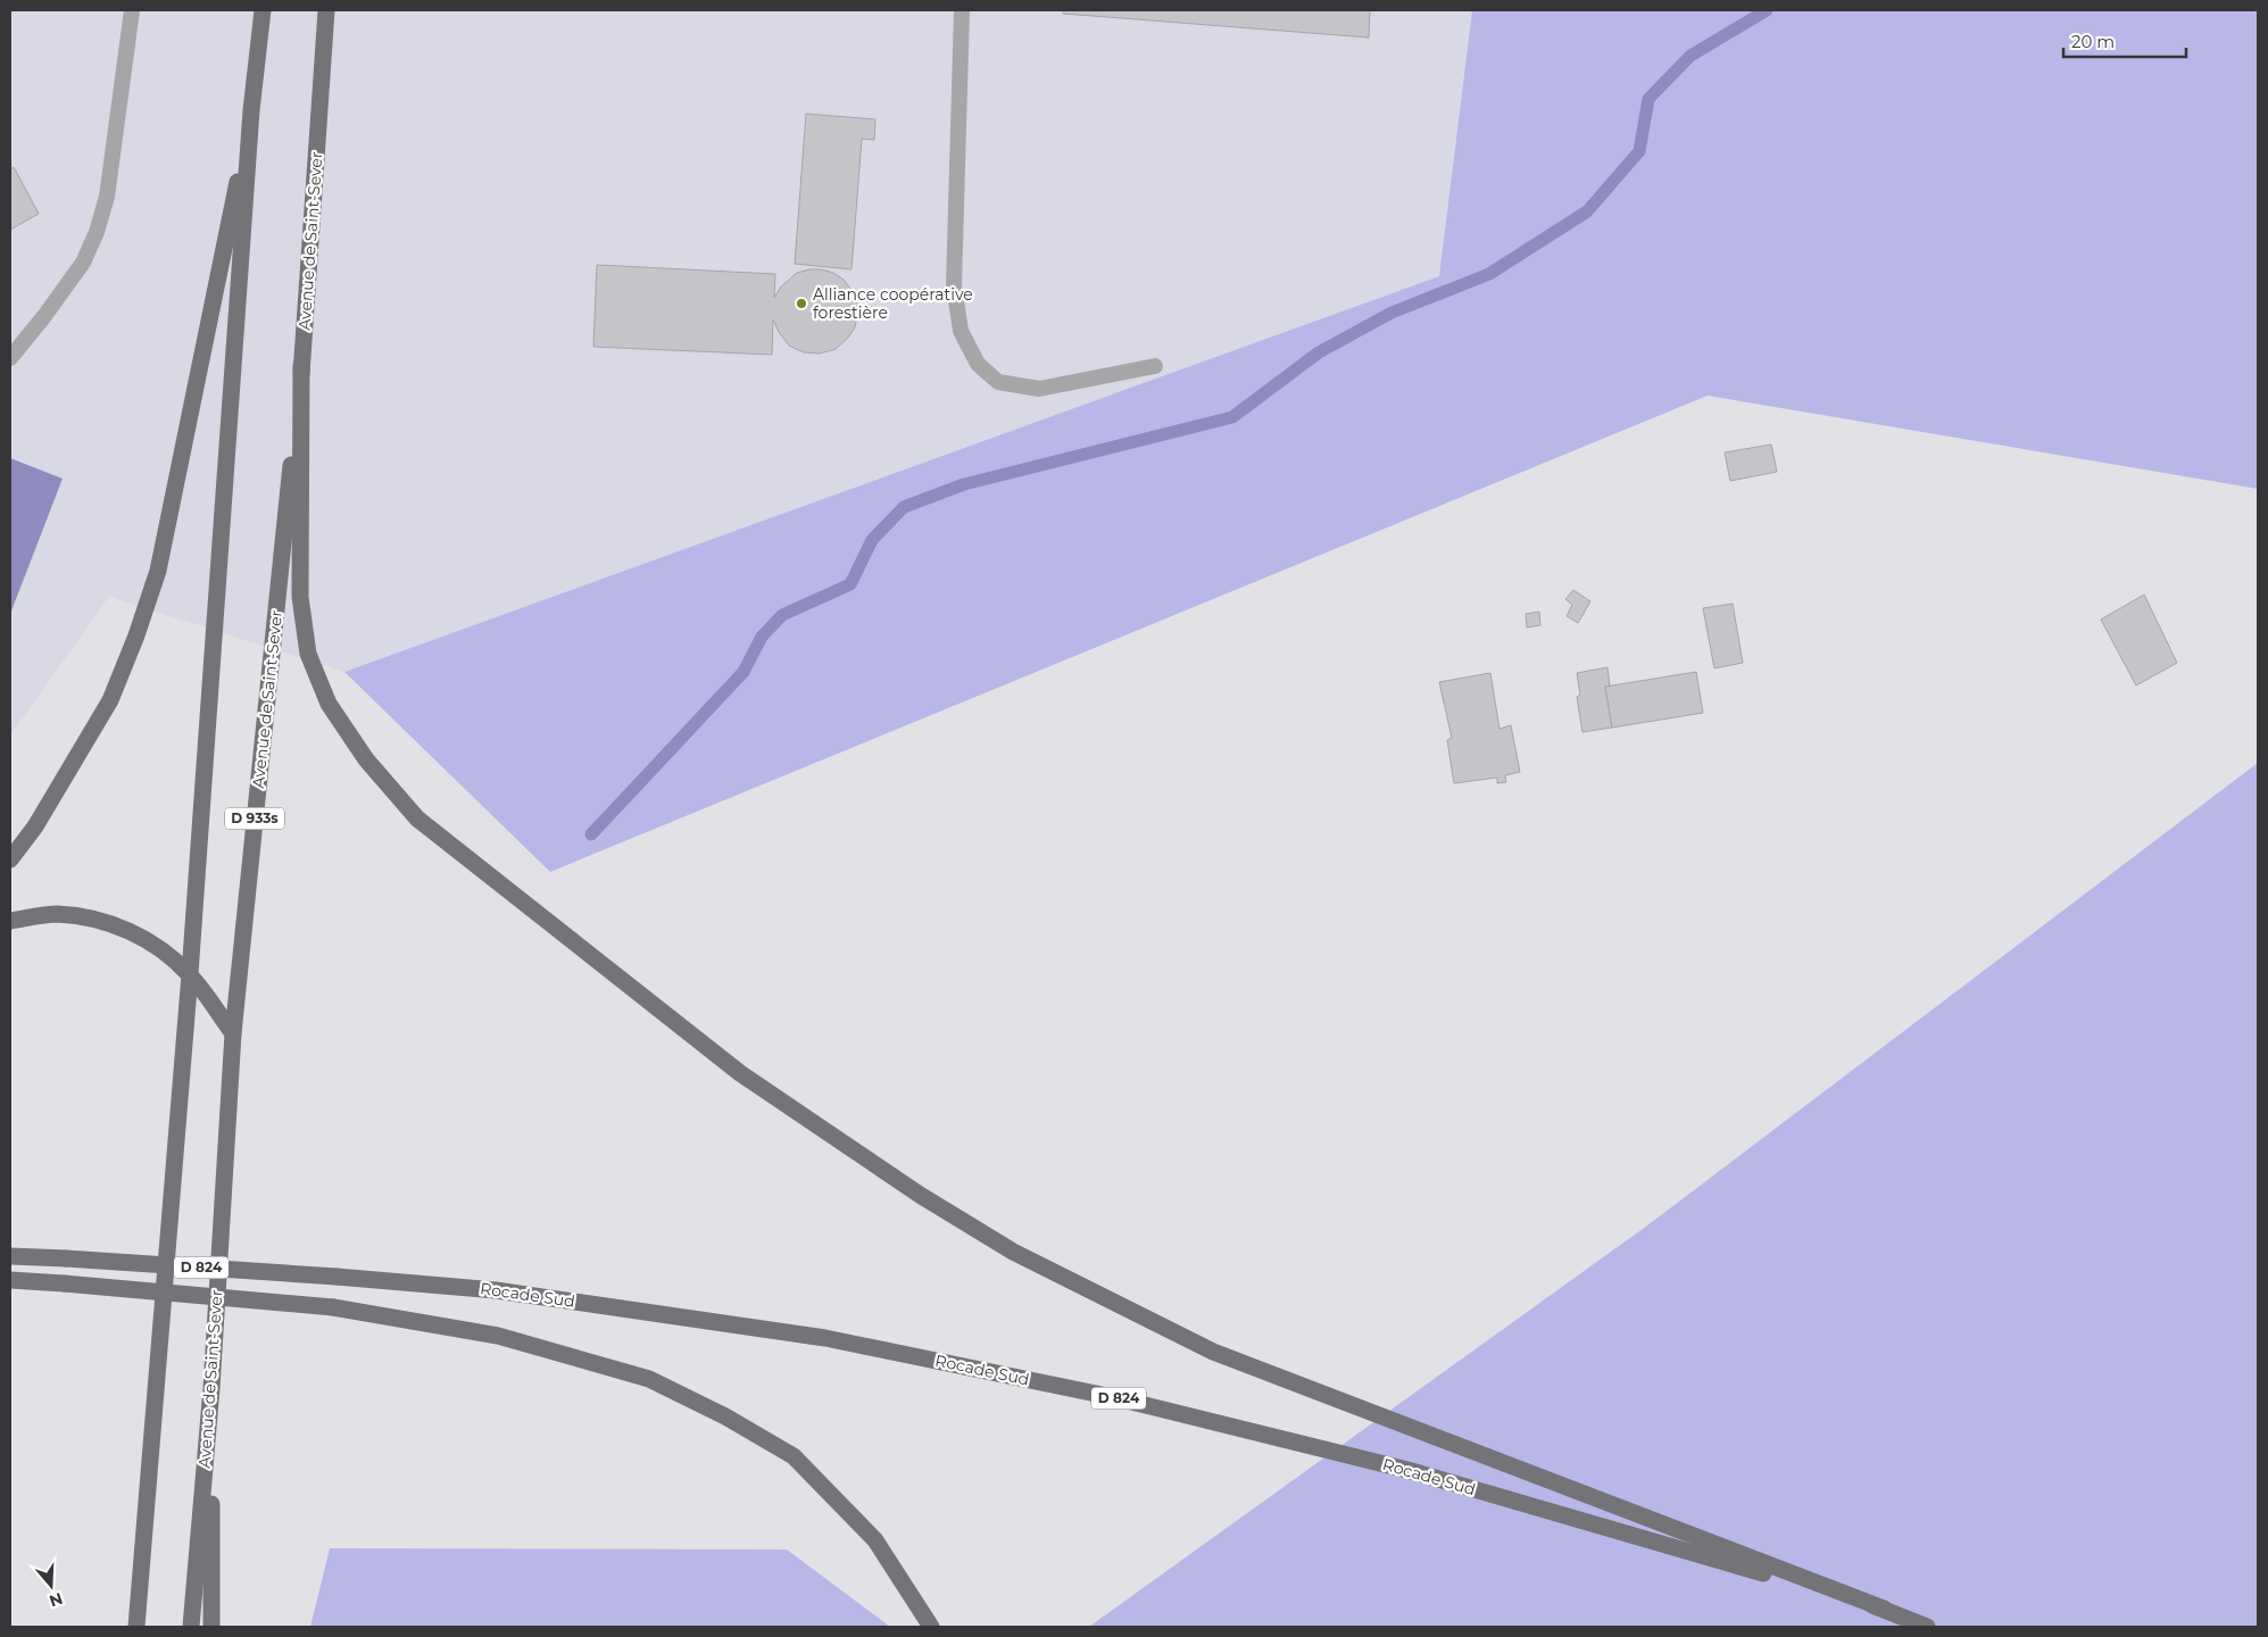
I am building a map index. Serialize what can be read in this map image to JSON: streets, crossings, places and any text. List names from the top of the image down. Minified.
{"streets":{"main road":["Avenue de Saint-Sever","D 933s","D 824","Rocade Sud"]},"places":["Alliance coopérative forestière"],"scale_bar":"20 m","north":"bottom"}
